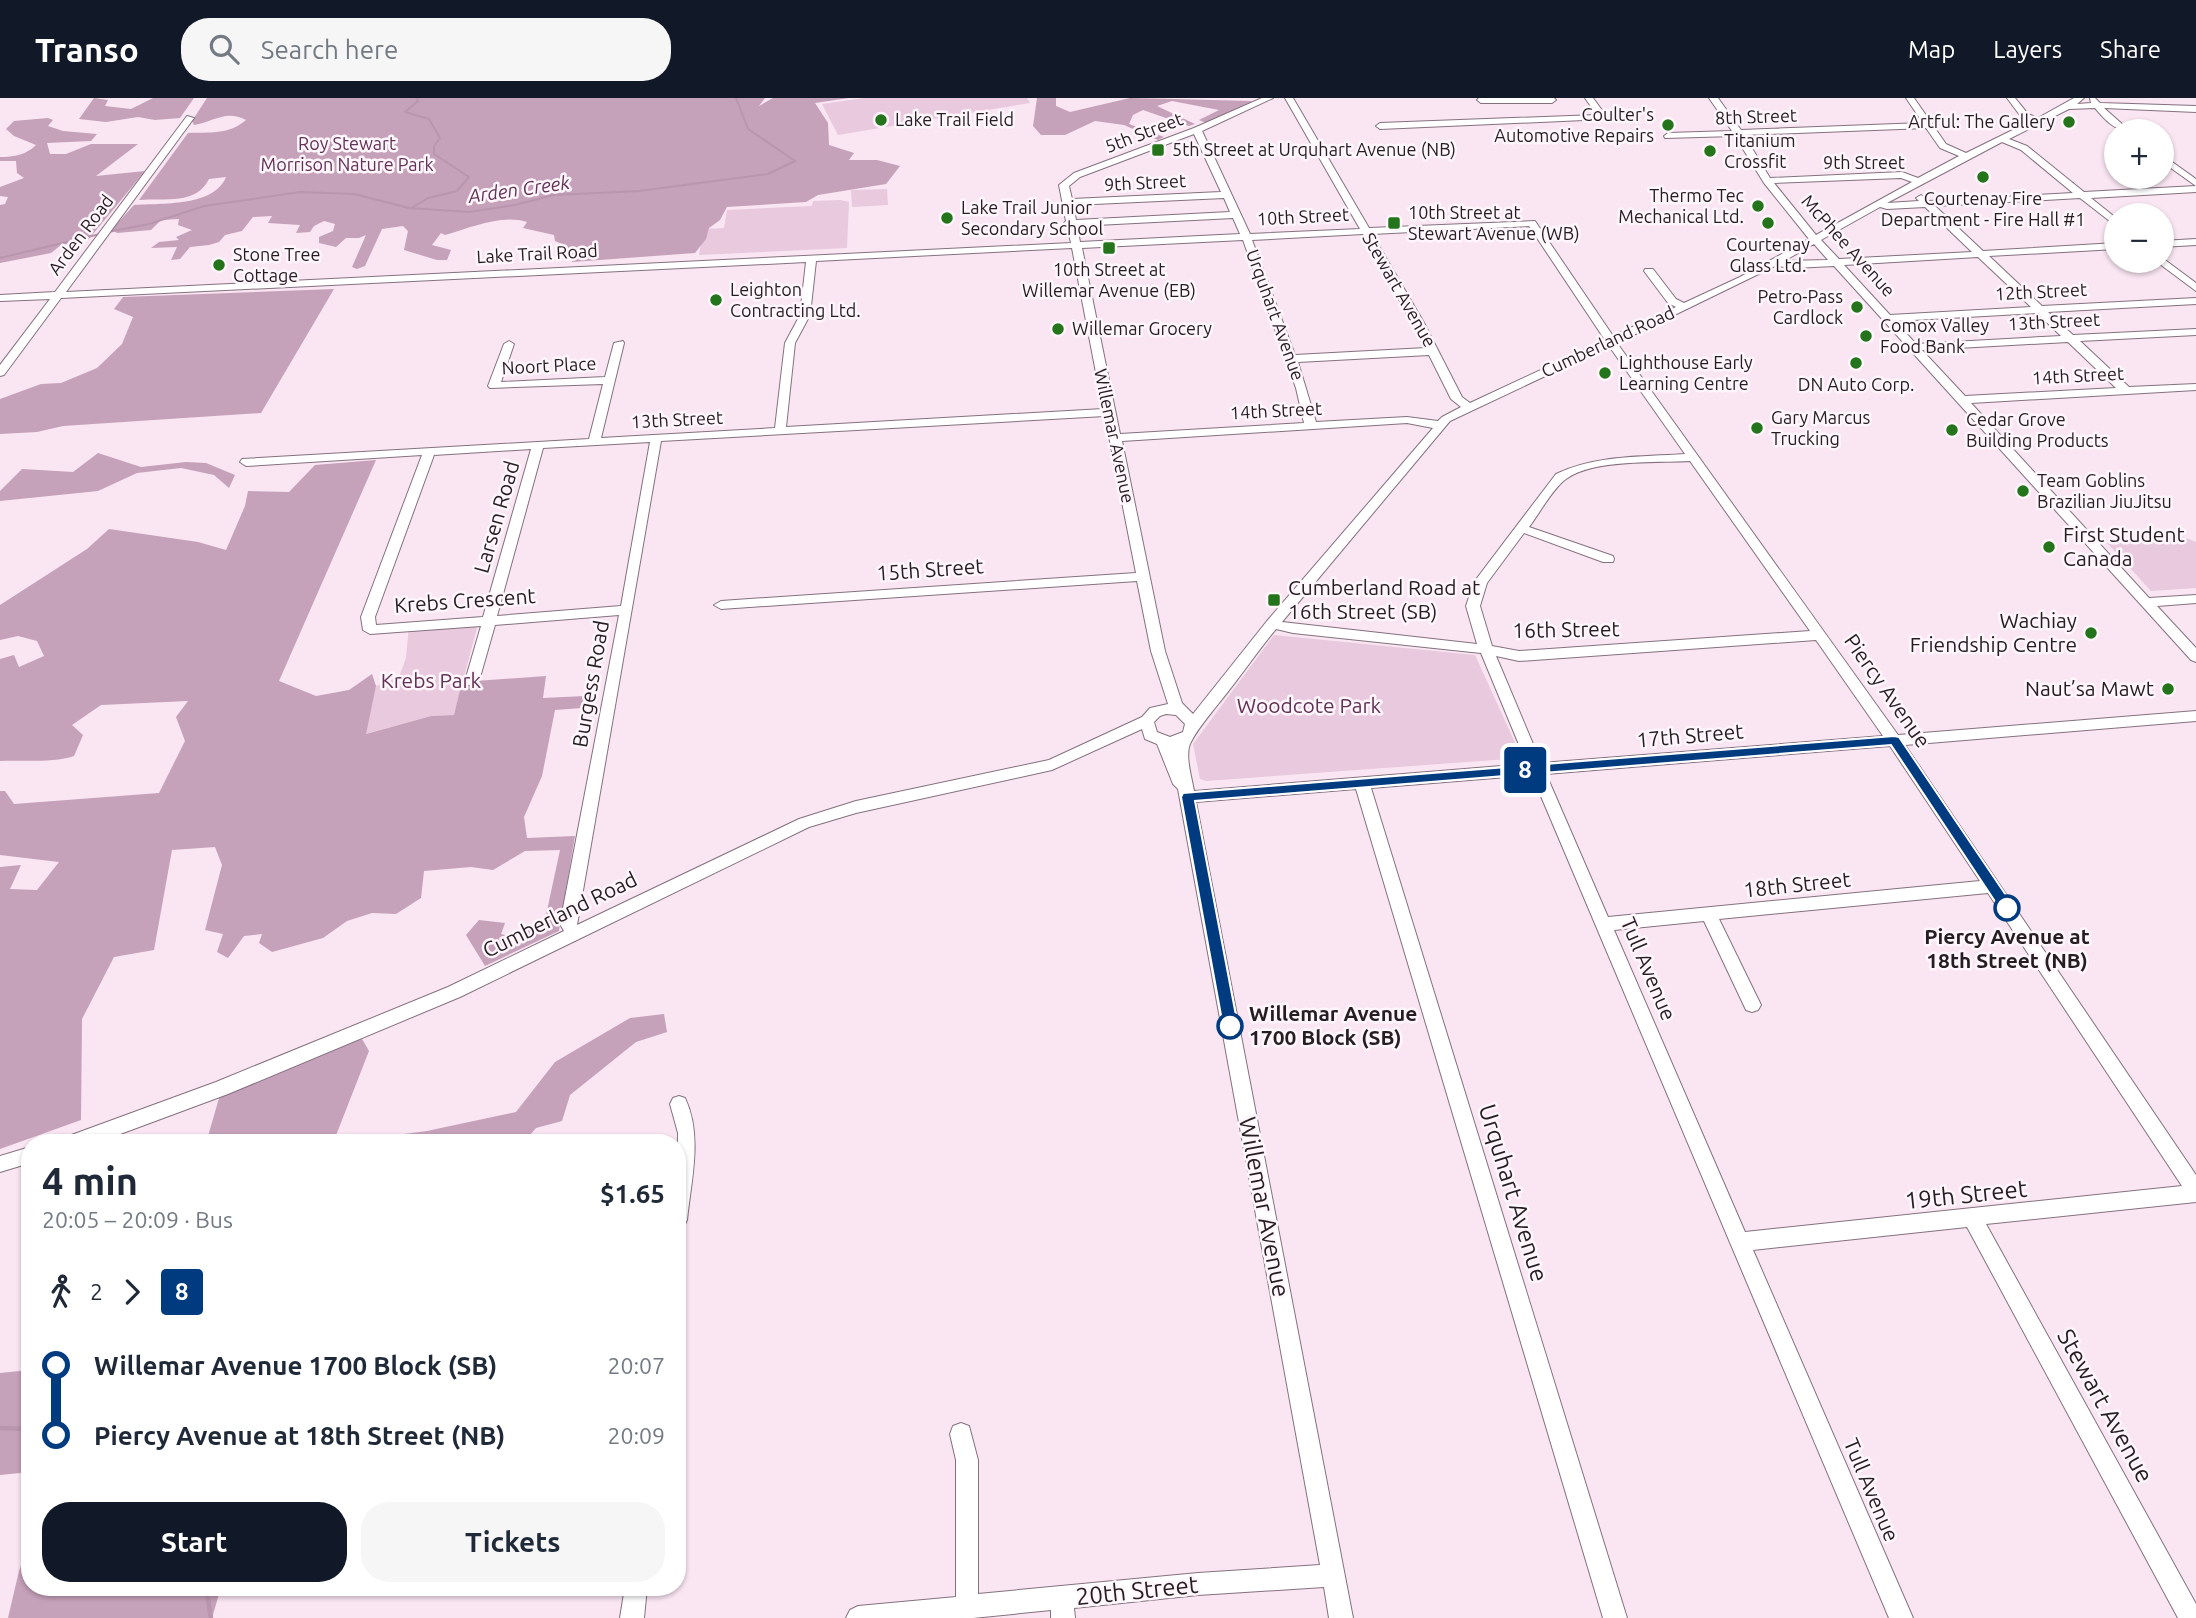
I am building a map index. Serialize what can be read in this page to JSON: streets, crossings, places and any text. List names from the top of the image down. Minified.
{"streets":{"street":["8th Street","5th Street","9th Street","10th Street","Arden Road","McPhee Avenue","Lake Trail Road","Stewart Avenue","12th Street","Urquhart Avenue","13th Street","Cumberland Road","Noort Place","14th Street","Willemar Avenue","Larsen Road","15th Street","Krebs Crescent","16th Street","Burgess Road","Piercy Avenue","17th Street","18th Street","Tull Avenue","19th Street","20th Street"]},"crossings":[["8th Street","McPhee Avenue"],["5th Street","Urquhart Avenue"],["5th Street","Willemar Avenue"],["9th Street","McPhee Avenue"],["9th Street","Urquhart Avenue"],["9th Street","Cumberland Road"],["9th Street","Willemar Avenue"],["10th Street","Lake Trail Road"],["10th Street","Stewart Avenue"],["10th Street","Urquhart Avenue"],["10th Street","Willemar Avenue"],["10th Street","Piercy Avenue"],["Arden Road","Lake Trail Road"],["McPhee Avenue","12th Street"],["McPhee Avenue","13th Street"],["McPhee Avenue","Cumberland Road"],["McPhee Avenue","14th Street"],["Lake Trail Road","Willemar Avenue"],["Stewart Avenue","Cumberland Road"],["Stewart Avenue","19th Street"],["Urquhart Avenue","14th Street"],["Urquhart Avenue","17th Street"],["13th Street","Willemar Avenue"],["13th Street","Larsen Road"],["13th Street","Krebs Crescent"],["13th Street","Burgess Road"],["Cumberland Road","14th Street"],["Cumberland Road","Willemar Avenue"],["Cumberland Road","16th Street"],["Cumberland Road","Burgess Road"],["Cumberland Road","Piercy Avenue"],["14th Street","Willemar Avenue"],["Willemar Avenue","15th Street"],["Willemar Avenue","17th Street"],["Willemar Avenue","20th Street"],["Larsen Road","Krebs Crescent"],["Krebs Crescent","Burgess Road"],["16th Street","Piercy Avenue"],["16th Street","Tull Avenue"],["Piercy Avenue","17th Street"],["Piercy Avenue","18th Street"],["Piercy Avenue","Tull Avenue"],["Piercy Avenue","19th Street"],["17th Street","Tull Avenue"],["18th Street","Tull Avenue"],["Tull Avenue","19th Street"]],"water":["Arden Creek"],"parks":["Roy Stewart Morrison Nature Park","Krebs Park","Woodcote Park"],"places":{"other":["Lake Trail Field","Artful: The Gallery","Coulter's Automotive Repairs","Titanium Crossfit","Courtenay Fire Department - Fire Hall #1","Thermo Tec Mechanical Ltd.","Lake Trail Junior Secondary School","Courtenay Glass Ltd.","Stone Tree Cottage","Leighton Contracting Ltd.","Petro-Pass Cardlock","Willemar Grocery","Comox Valley Food Bank","DN Auto Corp.","Lighthouse Early Learning Centre","Gary Marcus Trucking","Cedar Grove Building Products","Team Goblins Brazilian JiuJitsu","First Student Canada","Wachiay Friendship Centre","Naut’sa Mawt","Piercy Avenue at 18th Street (NB)","Willemar Avenue 1700 Block (SB)"],"transit":["5th Street at Urquhart Avenue (NB)","10th Street at Stewart Avenue (WB)","10th Street at Willemar Avenue (EB)","Cumberland Road at 16th Street (SB)"]},"lines":["bus line 8"],"page":{"header":"Transo","search":"Search here","nav":["Map","Layers","Share"],"on_map":"8","map_buttons":["+","−"],"heading":["4 min","20:05 – 20:09 · Bus","$1.65"],"legs":["2","8"],"list":[{"name":"Willemar Avenue 1700 Block (SB)","value":"20:07"},{"name":"Piercy Avenue at 18th Street (NB)","value":"20:09"}],"buttons":["Start","Tickets"]}}
